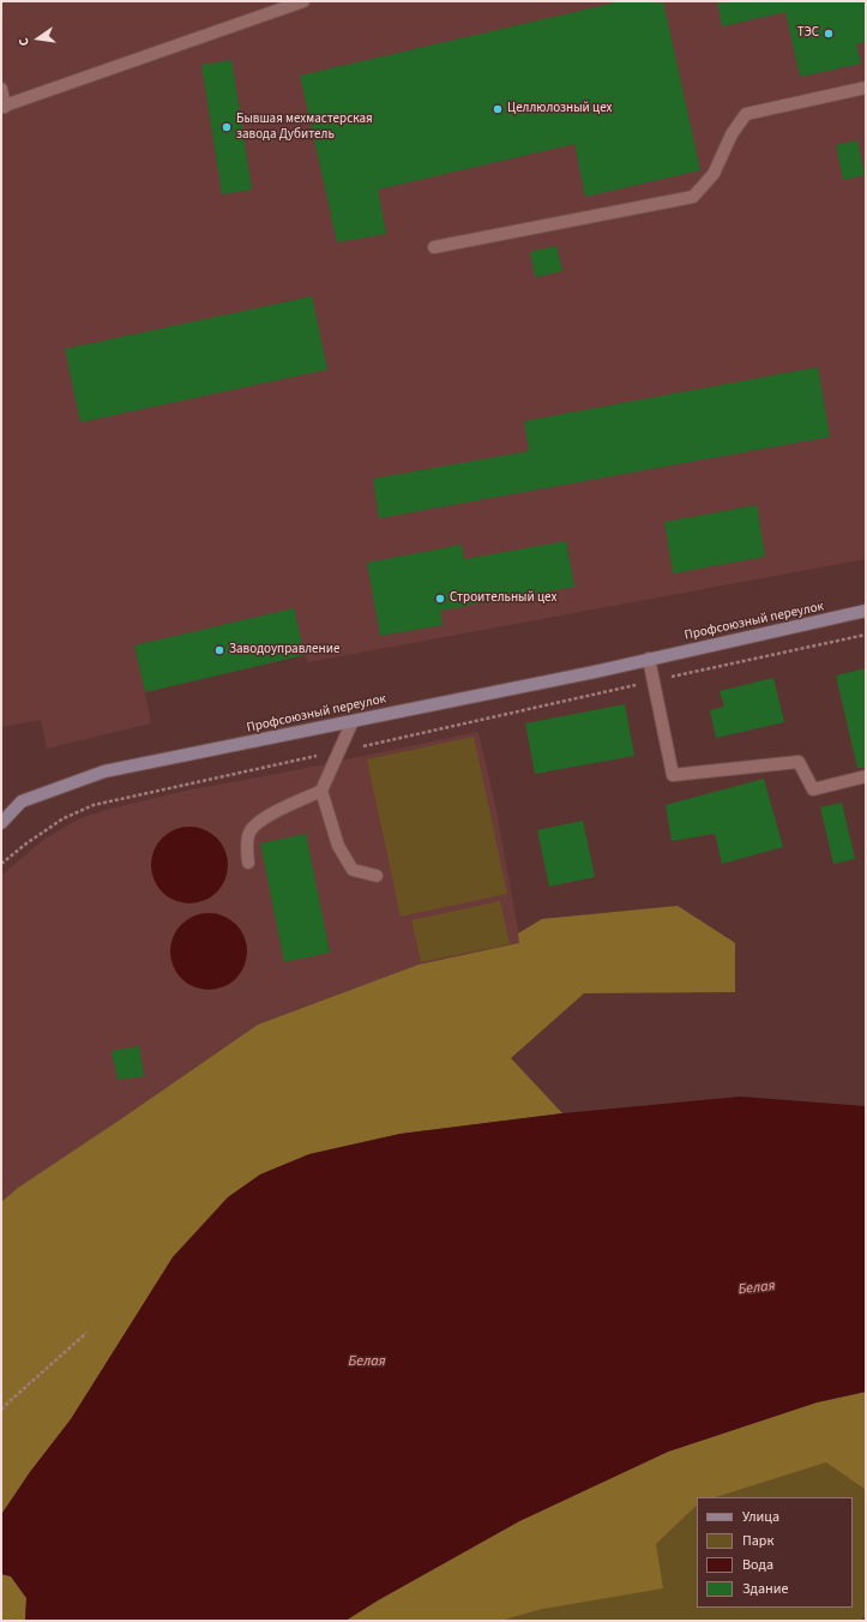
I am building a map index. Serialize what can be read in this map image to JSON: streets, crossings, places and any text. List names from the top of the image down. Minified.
{"streets":{"main road":["Профсоюзный переулок"]},"water":["Белая"],"places":["ТЭС","Целлюлозный цех","Бывшая мехмастерская завода Дубитель","Строительный цех","Заводоуправление"],"legend":["Улица","Парк","Вода","Здание"],"north":"left"}
